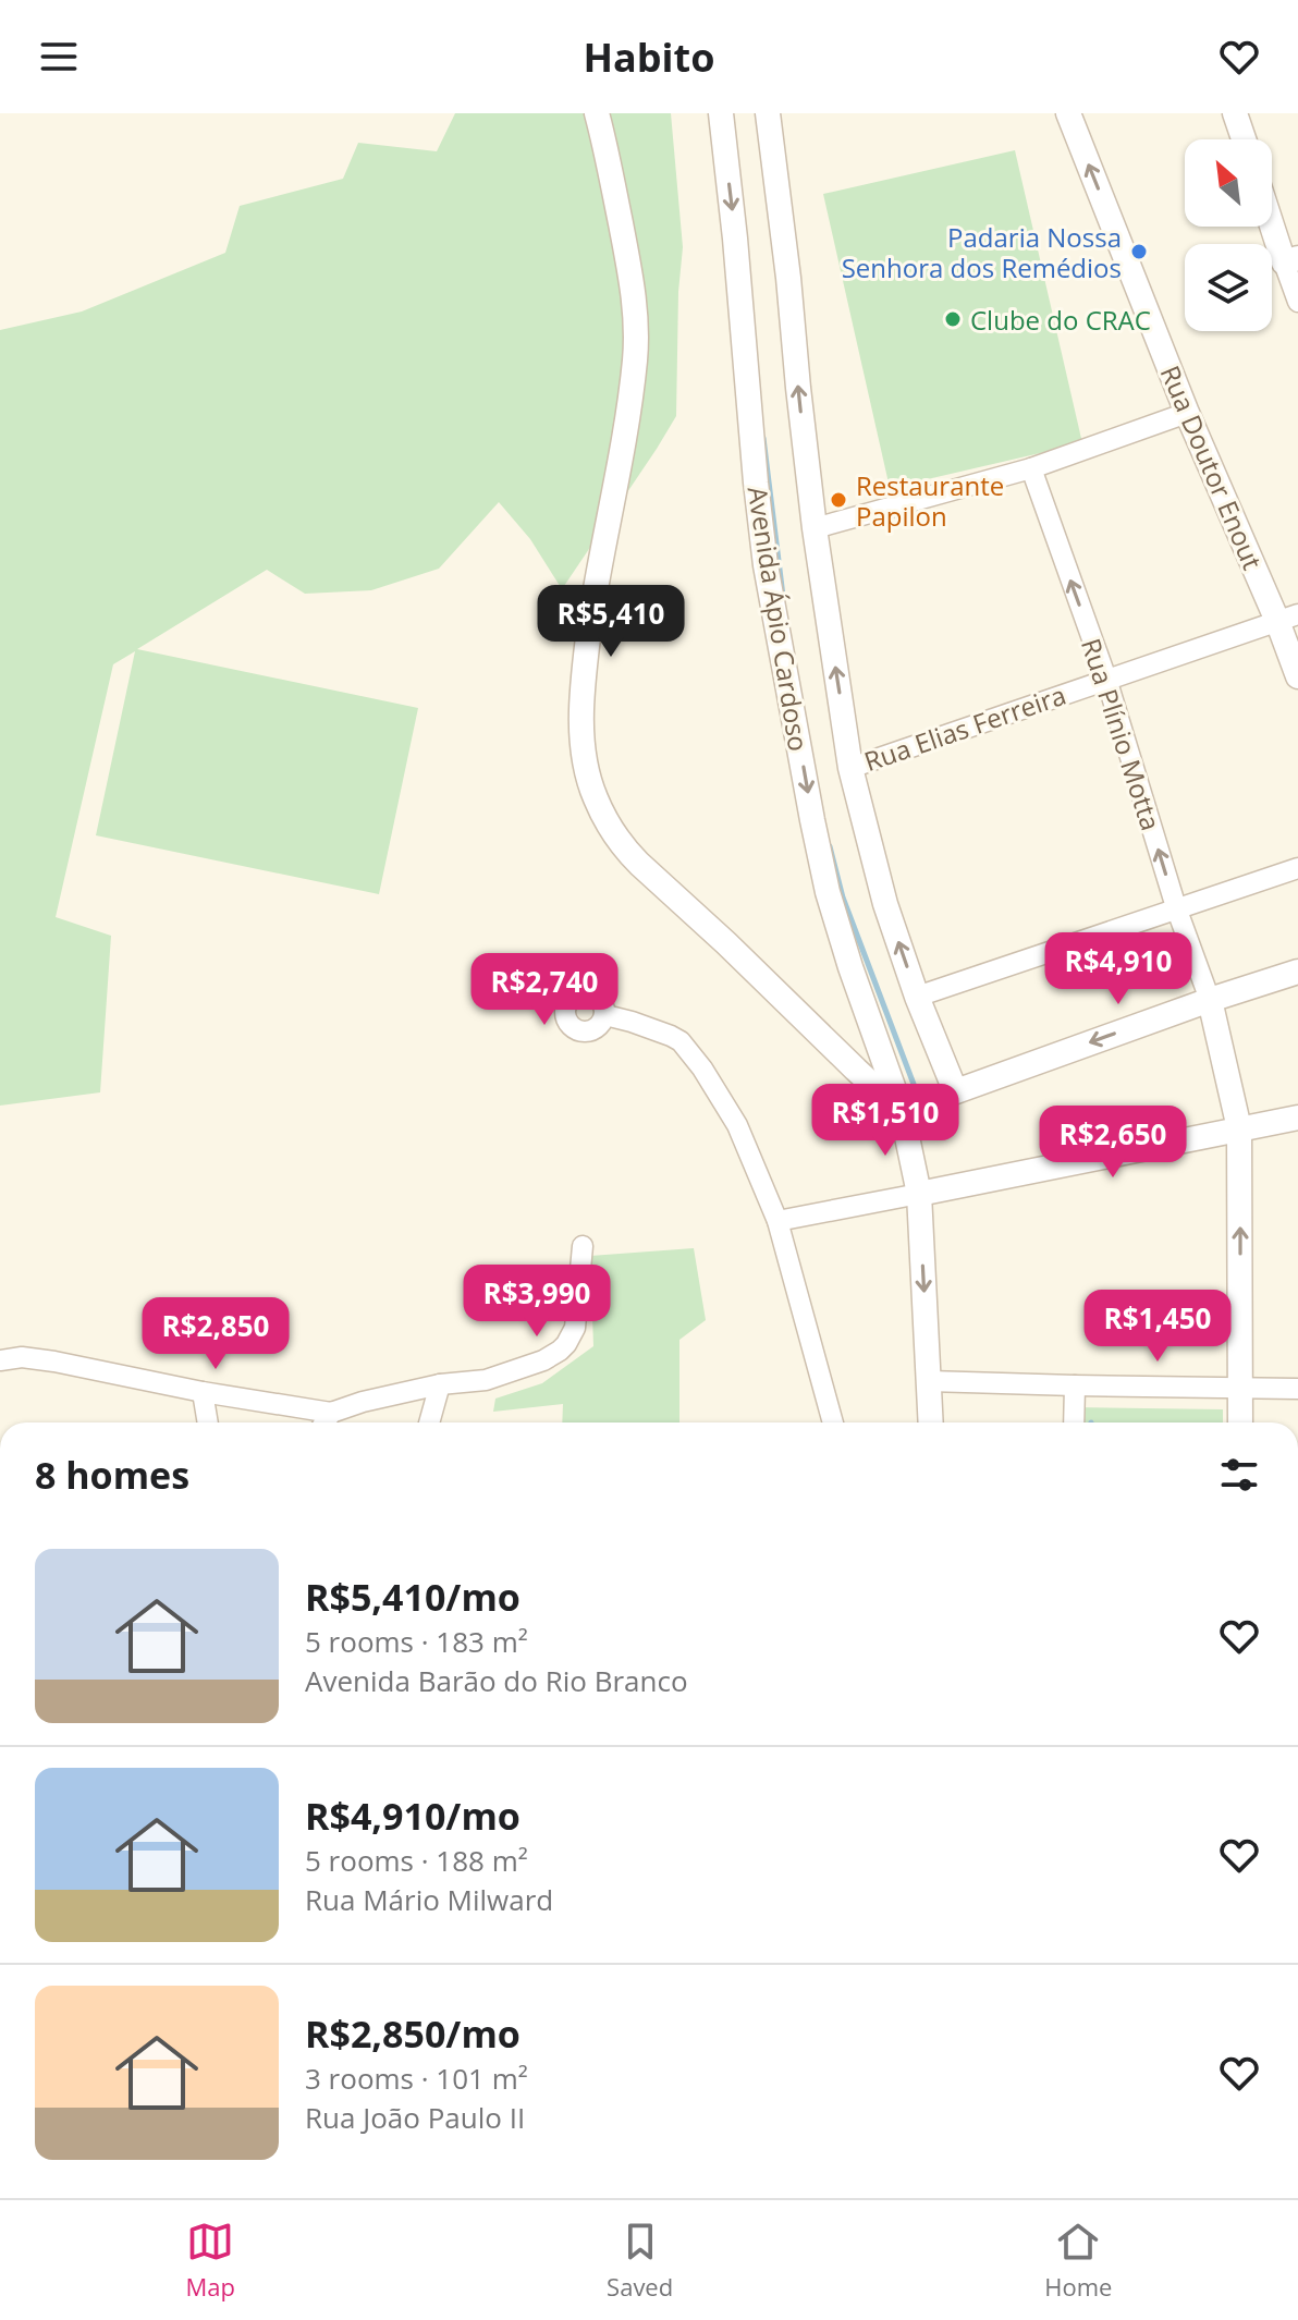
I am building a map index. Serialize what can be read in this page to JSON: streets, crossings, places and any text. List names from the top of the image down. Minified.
{"streets":{"street":["Rua Doutor Enout","Avenida Ápio Cardoso","Rua Elias Ferreira","Rua Plínio Motta"]},"crossings":[["Rua Doutor Enout","Rua Elias Ferreira"],["Avenida Ápio Cardoso","Rua Elias Ferreira"],["Rua Elias Ferreira","Rua Plínio Motta"]],"one_way":["Rua Plínio Motta"],"places":["Padaria Nossa Senhora dos Remédios","Clube do CRAC","Restaurante Papilon"],"north":"top left","page":{"header":"Habito","price":["R$5,410","R$4,910","R$2,740","R$1,510","R$2,650","R$3,990","R$1,450","R$2,850"],"heading":"8 homes","list":[{"name":"R$5,410/mo","note":"5 rooms · 183 m² · Avenida Barão do Rio Branco"},{"name":"R$4,910/mo","note":"5 rooms · 188 m² · Rua Mário Milward"},{"name":"R$2,850/mo","note":"3 rooms · 101 m² · Rua João Paulo II"}],"tabs":["Map","Saved","Home"]}}
